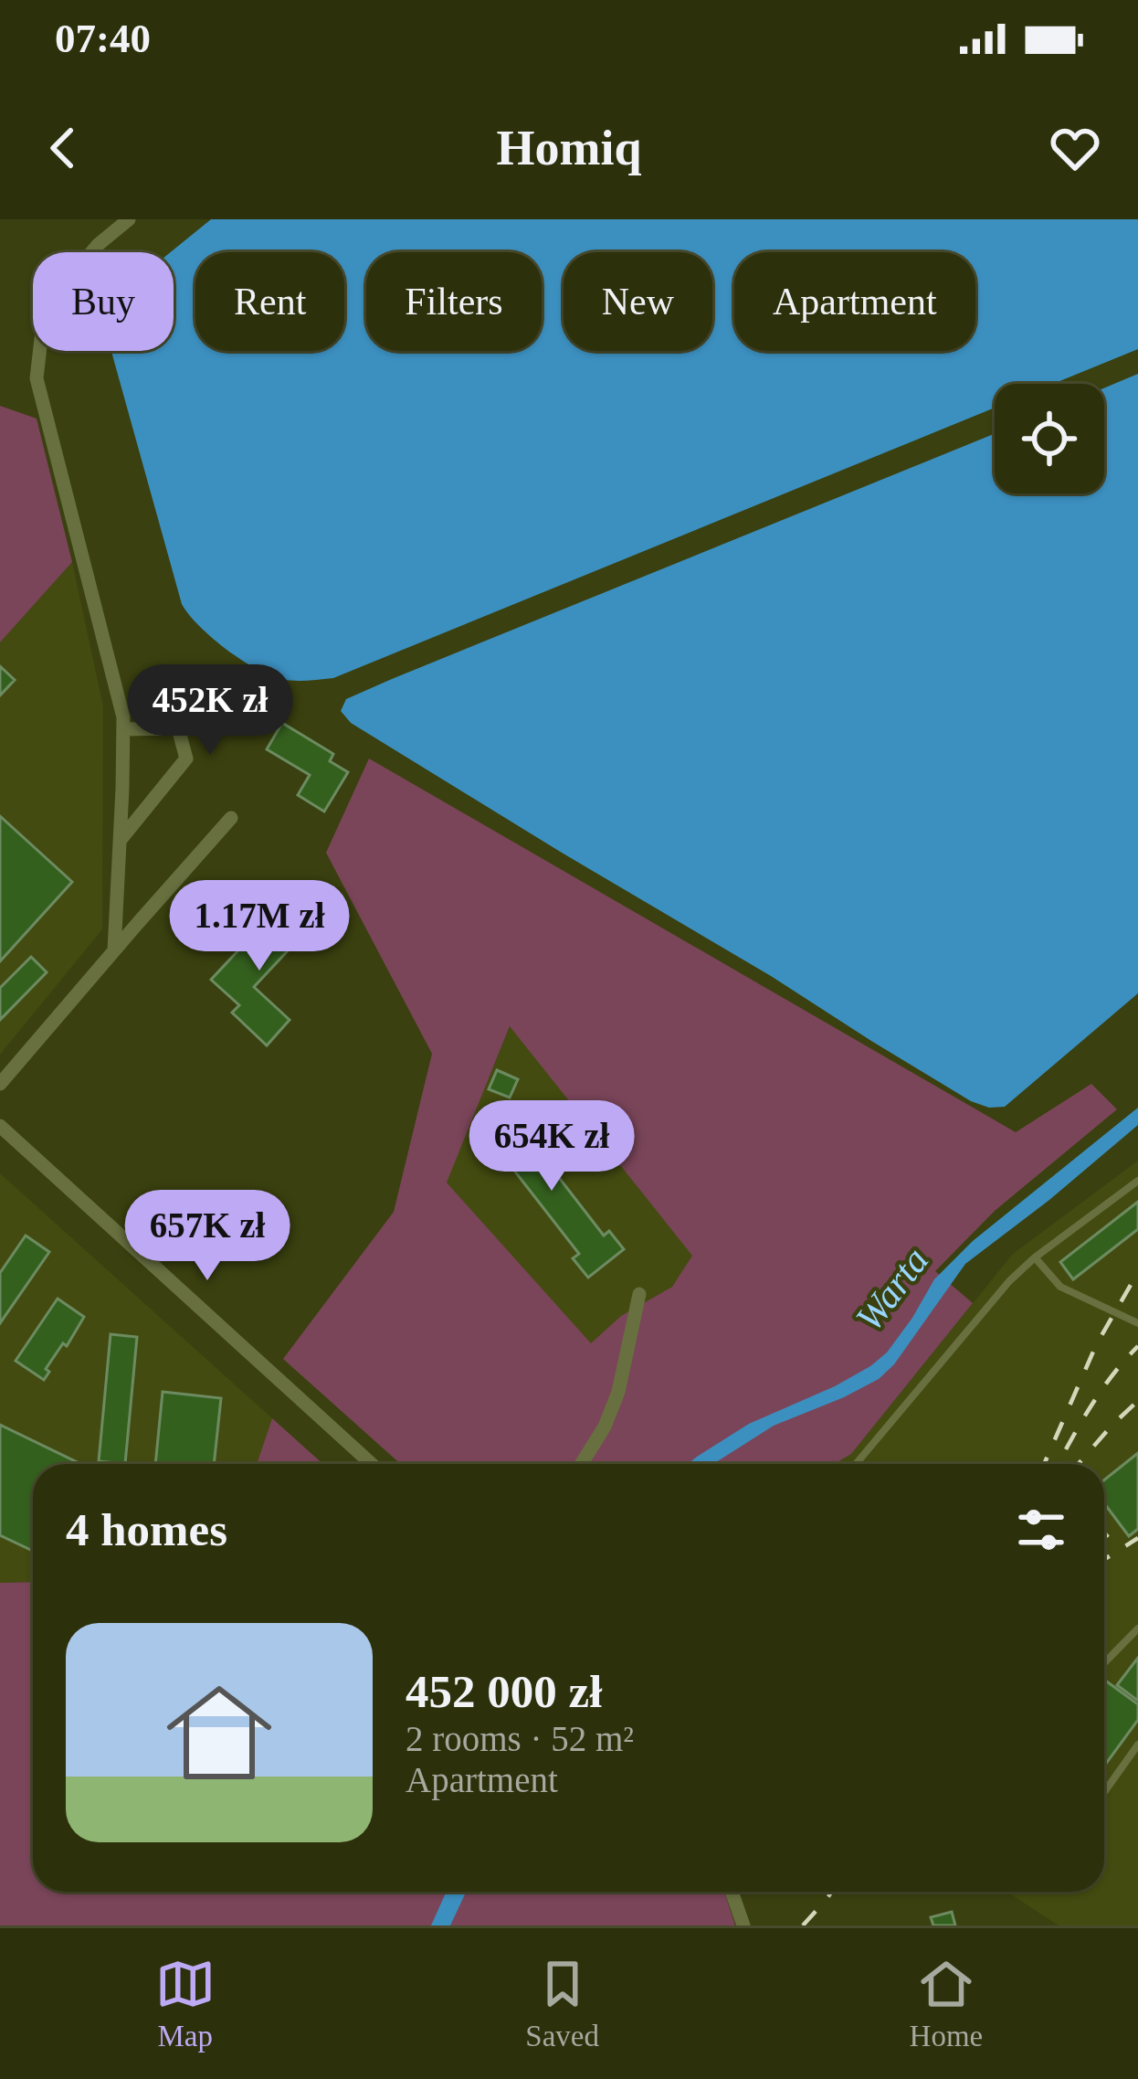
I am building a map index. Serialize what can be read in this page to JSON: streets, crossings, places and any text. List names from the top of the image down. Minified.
{"water":["Warta"],"page":{"status":"07:40","header":"Homiq","chip":["Buy","Rent","Filters","New","Apartment"],"price":["452K zł","1.17M zł","654K zł","657K zł"],"heading":"4 homes","list":[{"name":"452 000 zł","note":"2 rooms · 52 m² · Apartment"}],"tabs":["Map","Saved","Home"]}}
